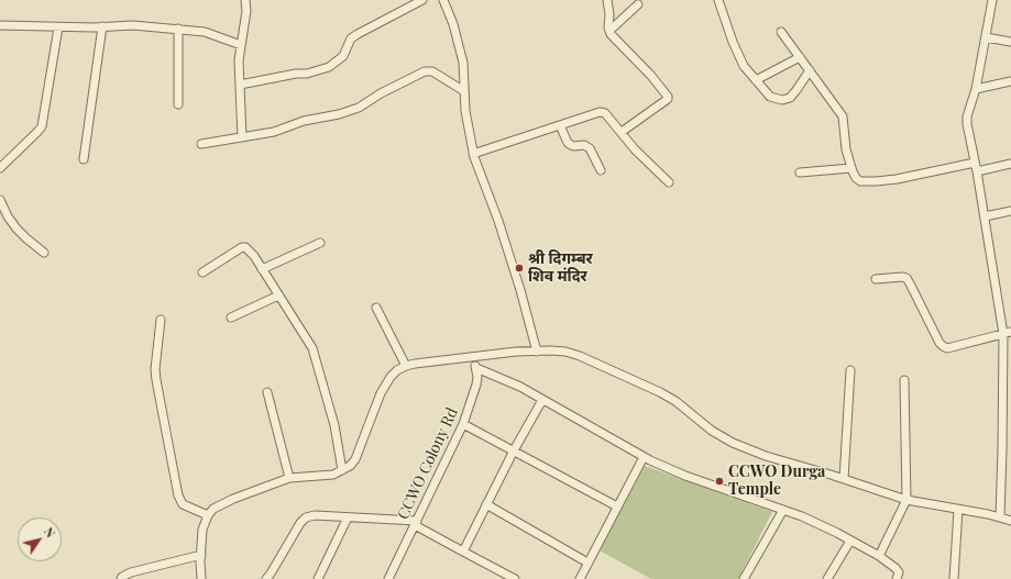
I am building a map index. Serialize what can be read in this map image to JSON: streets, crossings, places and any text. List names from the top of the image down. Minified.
{"streets":{"street":["CCWO Colony Rd"]},"places":["श्री दिगम्बर शिव मंदिर","CCWO Durga Temple"],"north":"top right"}
